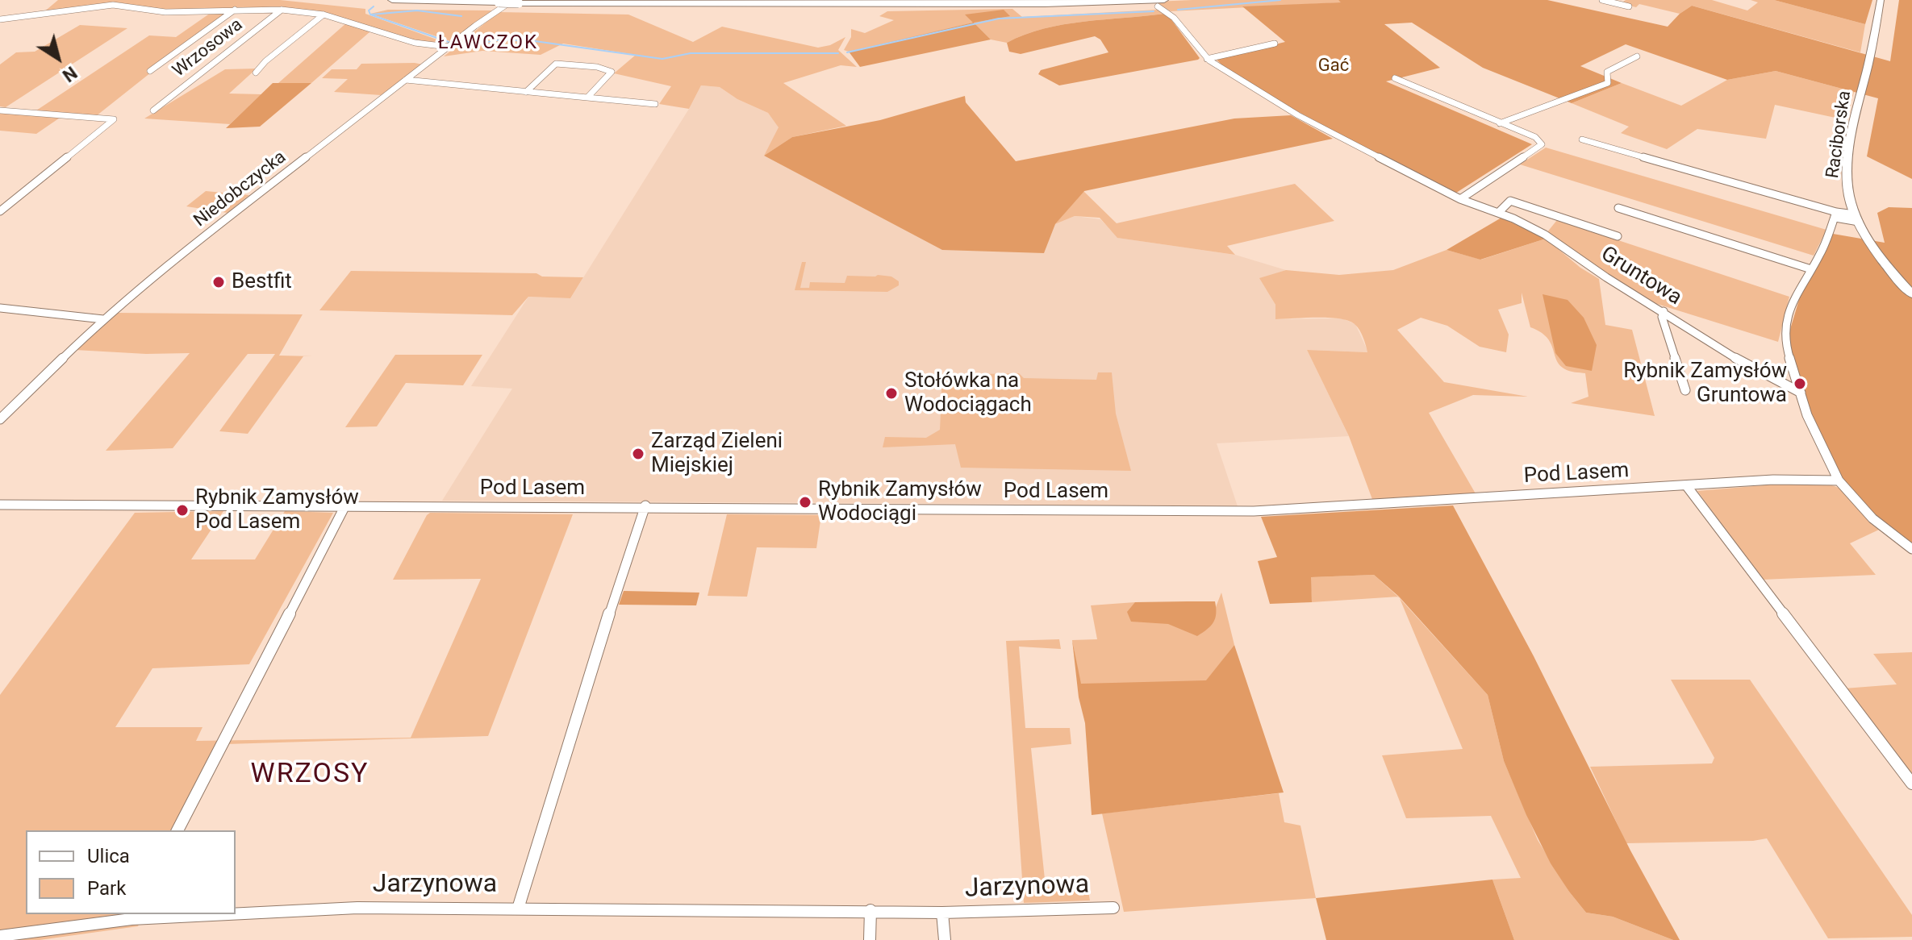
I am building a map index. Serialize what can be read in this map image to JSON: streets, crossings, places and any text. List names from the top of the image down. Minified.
{"streets":{"main road":["Raciborska"],"street":["Wrzosowa","Niedobczycka","Gruntowa","Pod Lasem","Jarzynowa"]},"crossings":[["Wrzosowa","Niedobczycka"]],"districts":["ŁAWCZOK","WRZOSY"],"parks":["Gać"],"places":["Bestfit","Rybnik Zamysłów Gruntowa","Stołówka na Wodociągach","Zarząd Zieleni Miejskiej","Rybnik Zamysłów Wodociągi","Rybnik Zamysłów Pod Lasem"],"legend":["Ulica","Park"],"north":"bottom right"}
